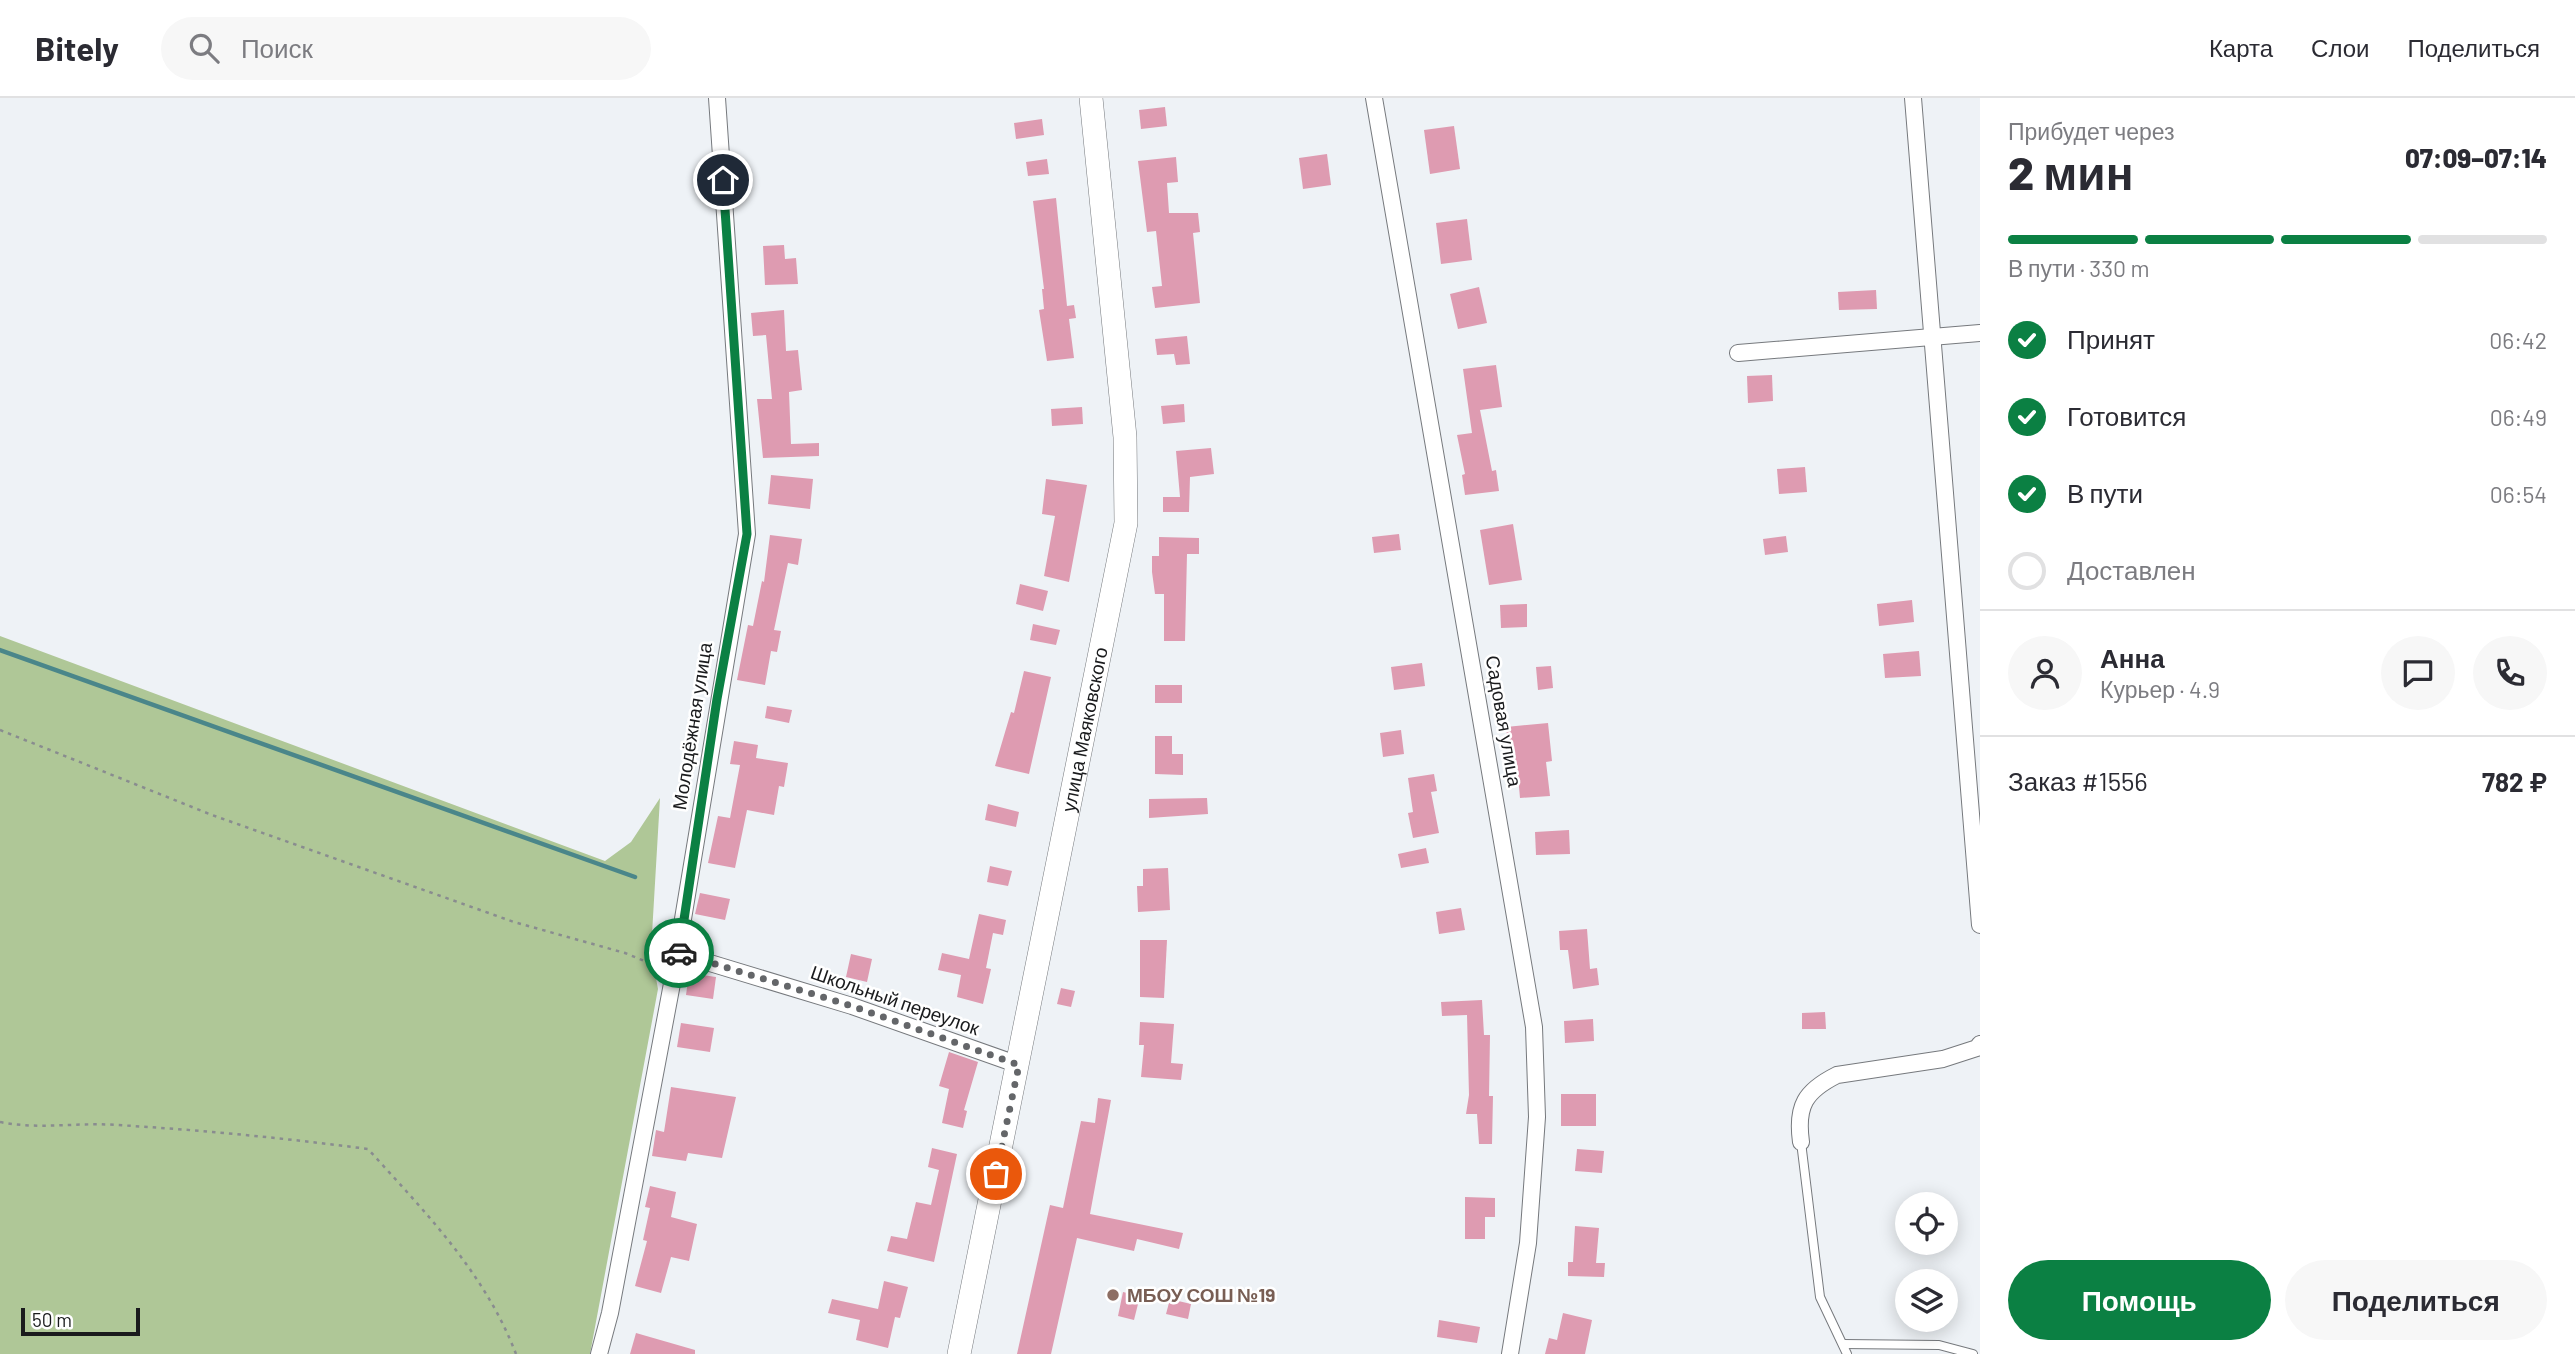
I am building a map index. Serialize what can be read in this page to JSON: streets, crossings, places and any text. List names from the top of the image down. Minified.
{"streets":{"street":["Садовая улица","Молодёжная улица","улица Маяковского","Школьный переулок"]},"crossings":[["Молодёжная улица","Школьный переулок"],["улица Маяковского","Школьный переулок"]],"places":["МБОУ СОШ №19"],"scale_bar":"50 m","page":{"header":"Bitely","search":"Поиск","nav":["Карта","Слои","Поделиться"],"heading":["2 мин","Прибудет через","07:09–07:14"],"panel":["Анна","Курьер · 4.9","Заказ #1556","782 ₽"],"bar":"В пути · 330 m","list":[["Принят","06:42"],["Готовится","06:49"],["В пути","06:54"],"Доставлен"],"buttons":["Помощь","Поделиться"],"scale":"50 m"}}
